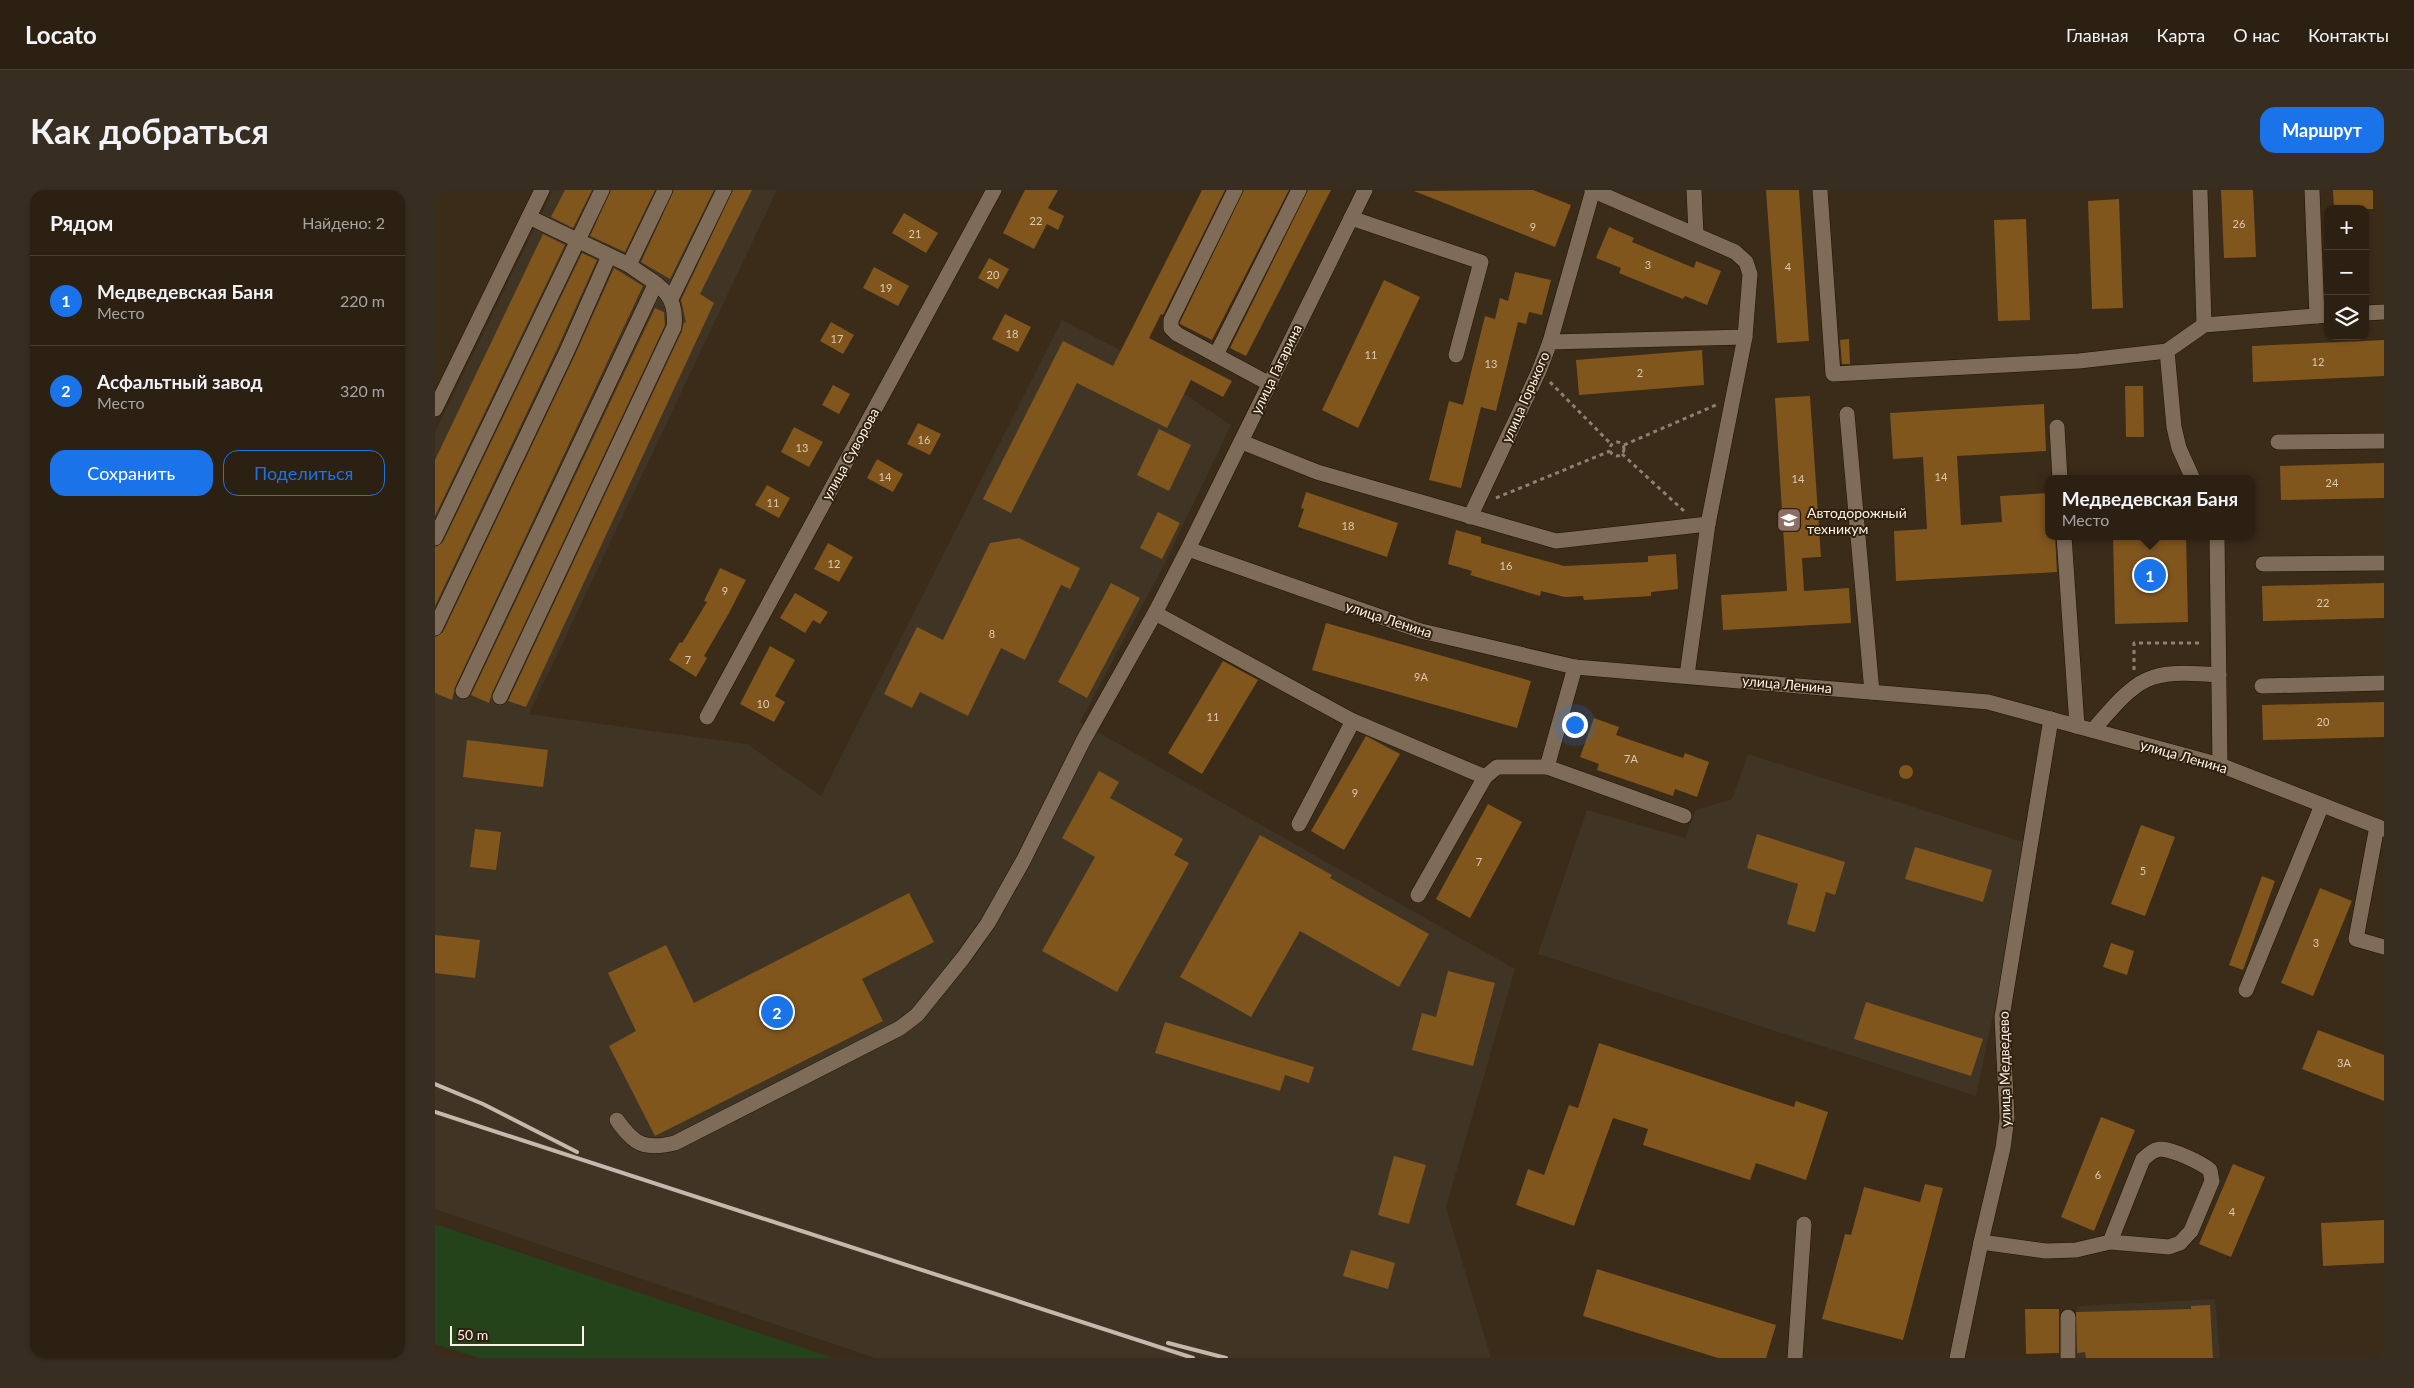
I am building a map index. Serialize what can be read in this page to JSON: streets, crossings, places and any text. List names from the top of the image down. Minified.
{"streets":{"street":["улица Гагарина","улица Горького","улица Суворова","улица Ленина","улица Медведево"]},"crossings":[["улица Гагарина","улица Ленина"],["улица Ленина","улица Медведево"]],"places":{"school or university":["Автодорожный техникум"]},"house_numbers":["22","26","9","21","3","4","20","19","18","17","11","12","13","2","16","13","14","14","14","24","11","18","12","16","9","22","8","7","9А","10","11","20","7А","9","7","5","3","3А","6","4"],"scale_bar":"50 m","page":{"header":"Locato","nav":["Главная","Карта","О нас","Контакты"],"buttons":["Маршрут",["Сохранить","Поделиться"]],"title":"Как добраться","heading":["Рядом","Найдено: 2"],"map_buttons":["+","−"],"list":[{"mark":"1","name":"Медведевская Баня","note":"Место","value":"220 m"},{"mark":"2","name":"Асфальтный завод","note":"Место","value":"320 m"}],"popup":["Медведевская Баня","Место"],"pins":["1","2"],"scale":"50 m"}}
